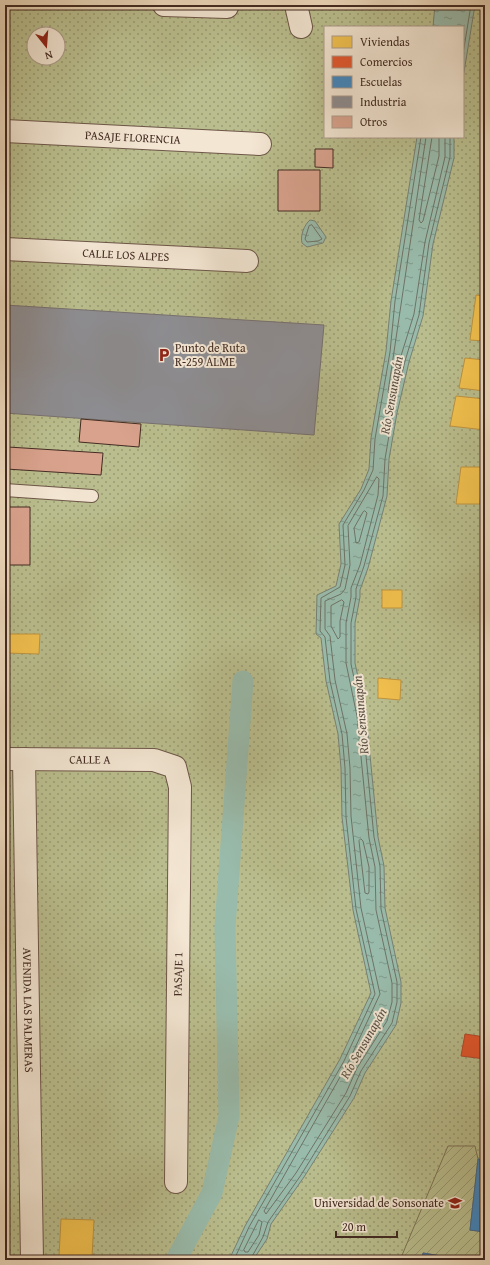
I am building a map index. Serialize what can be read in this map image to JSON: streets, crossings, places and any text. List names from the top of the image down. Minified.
{"streets":{"street":["PASAJE FLORENCIA","CALLE LOS ALPES","CALLE A","PASAJE 1","AVENIDA LAS PALMERAS"]},"crossings":[["CALLE A","PASAJE 1"],["CALLE A","AVENIDA LAS PALMERAS"]],"water":["Río Sensunapán"],"places":{"parking":["Punto de Ruta R-259 ALME"],"school or university":["Universidad de Sonsonate"]},"legend":["Viviendas","Comercios","Escuelas","Industria","Otros"],"scale_bar":"20 m","north":"bottom"}
